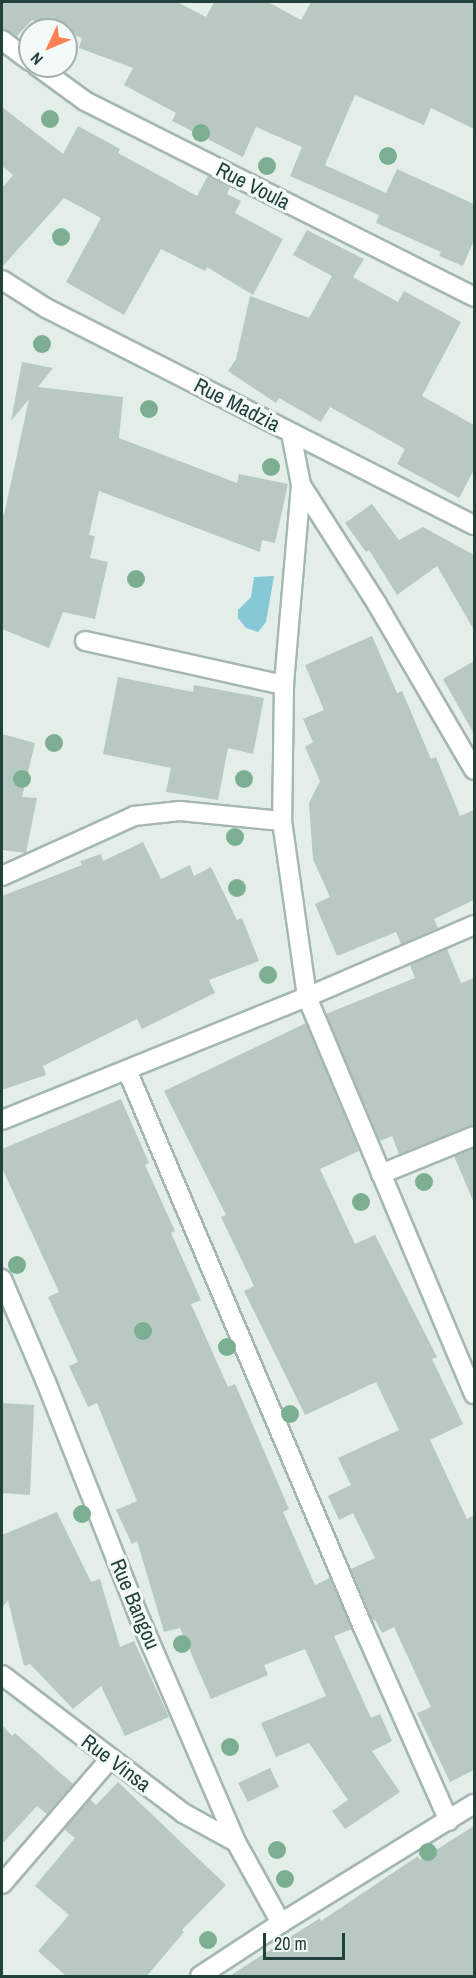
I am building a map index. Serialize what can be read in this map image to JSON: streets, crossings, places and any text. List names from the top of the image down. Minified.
{"streets":{"street":["Rue Voula","Rue Madzia","Rue Bangou","Rue Vinsa"]},"crossings":[["Rue Bangou","Rue Vinsa"]],"scale_bar":"20 m","north":"bottom left"}
